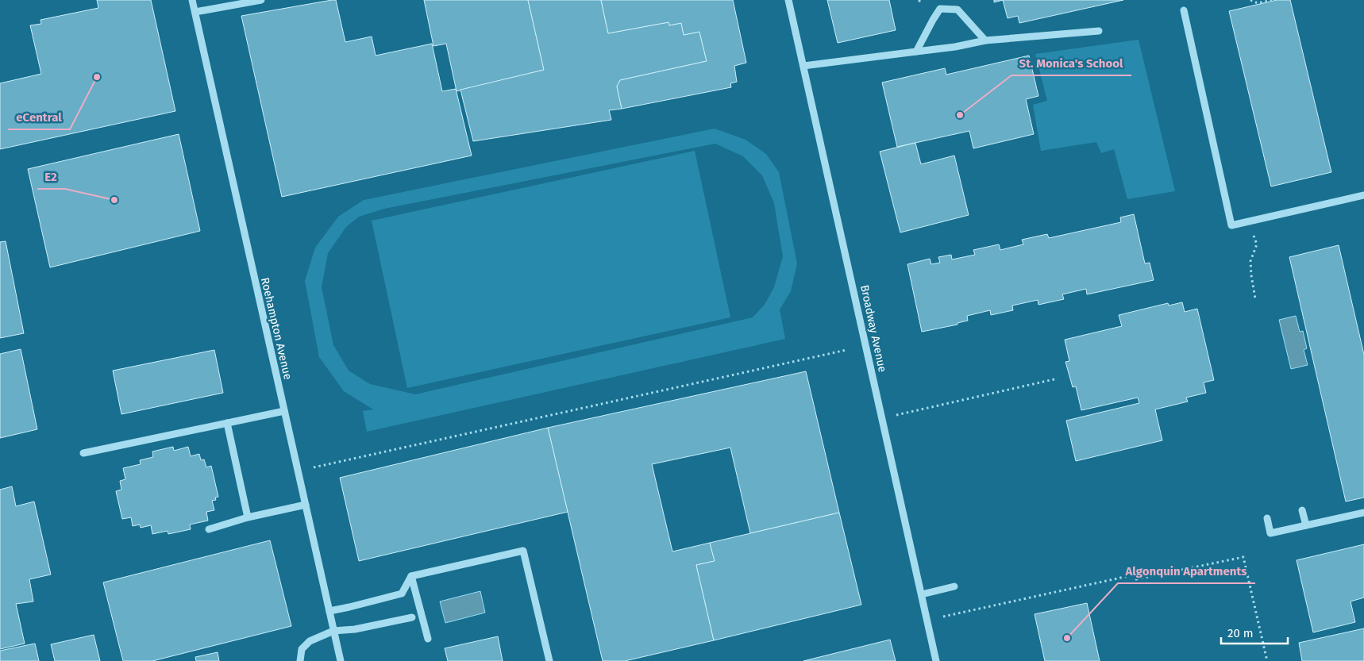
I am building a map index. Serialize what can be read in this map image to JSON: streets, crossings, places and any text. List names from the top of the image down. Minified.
{"streets":{"street":["Roehampton Avenue","Broadway Avenue"]},"places":["eCentral","St. Monica's School","E2","Algonquin Apartments"],"scale_bar":"20 m"}
